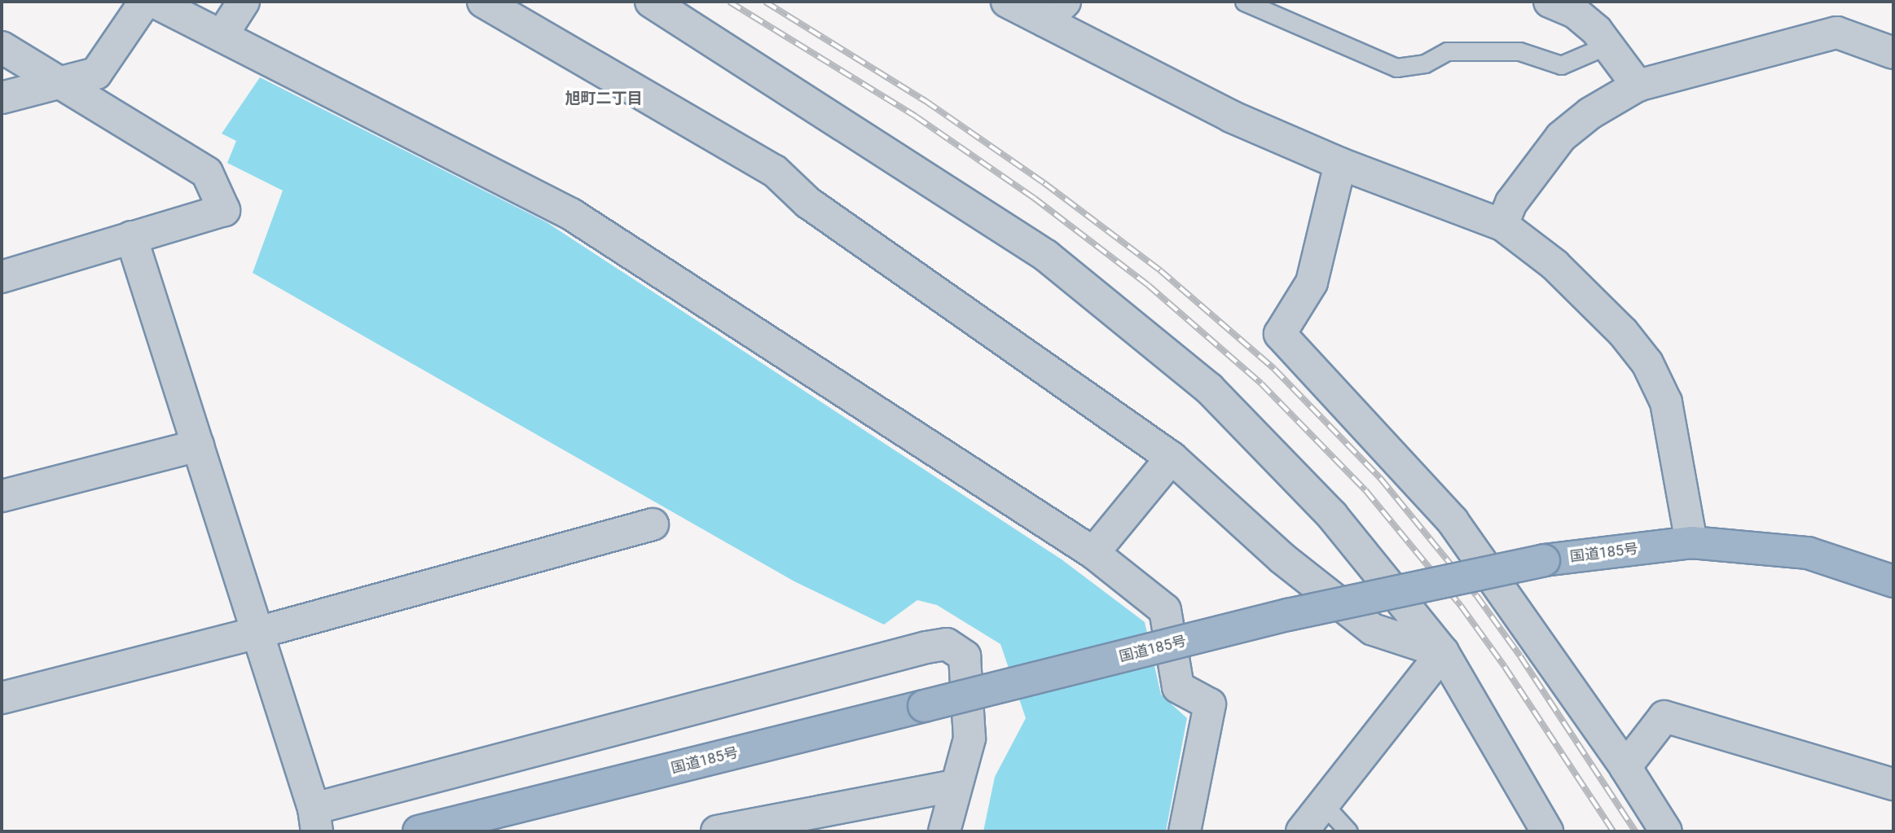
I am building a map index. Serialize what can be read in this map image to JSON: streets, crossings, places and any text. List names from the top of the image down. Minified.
{"streets":{"highway":["国道185号"]},"districts":["旭町二丁目"]}
